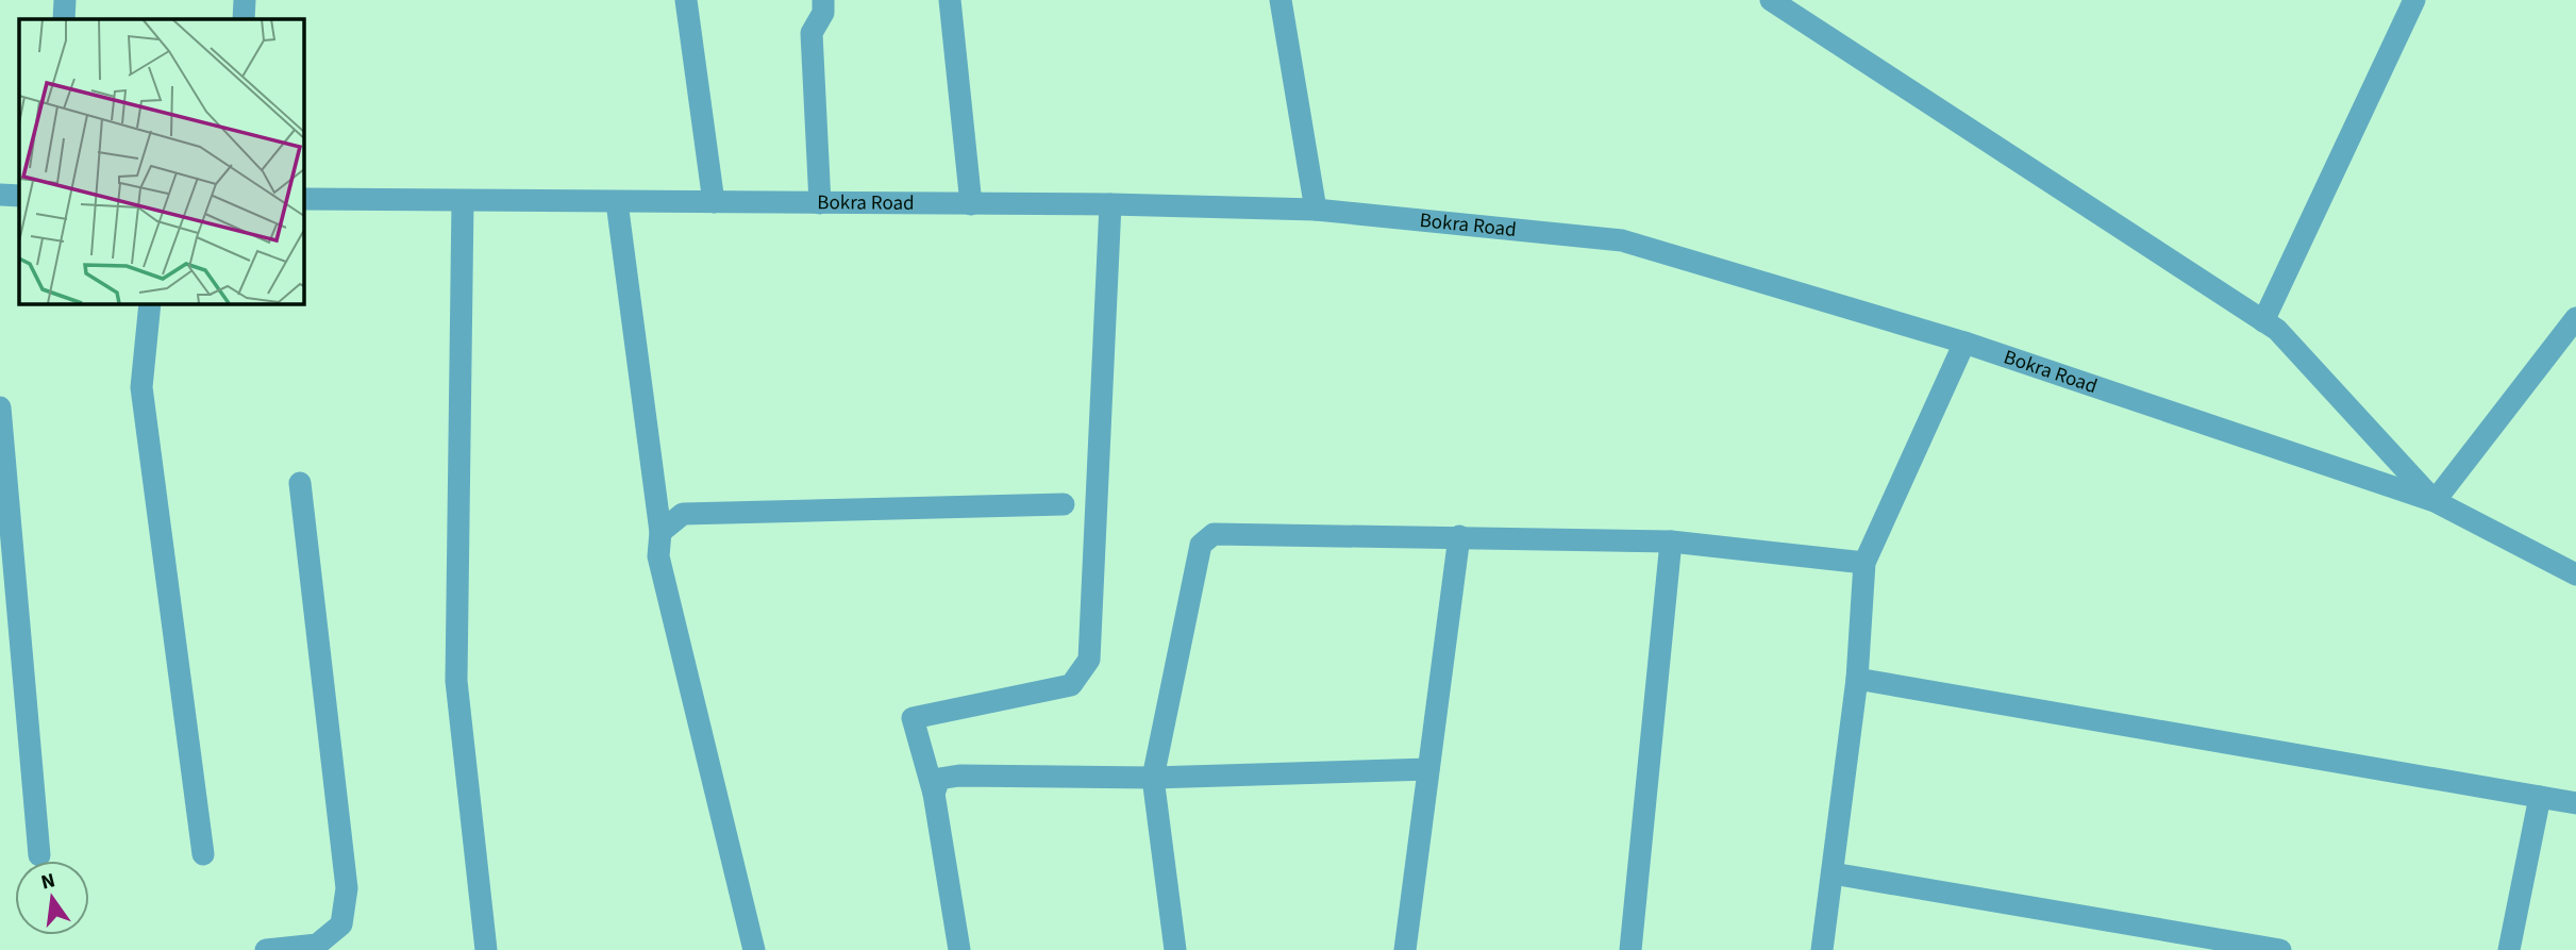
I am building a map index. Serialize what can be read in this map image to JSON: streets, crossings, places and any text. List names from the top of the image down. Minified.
{"streets":{"street":["Bokra Road"]},"north":"top"}
